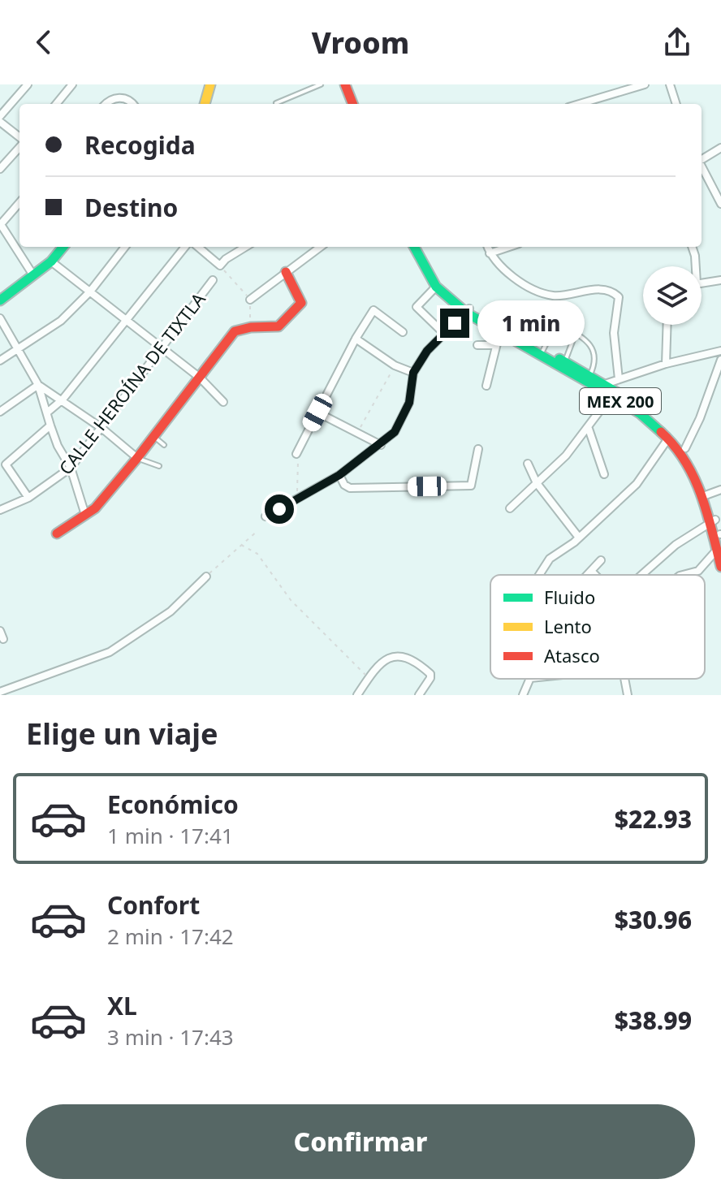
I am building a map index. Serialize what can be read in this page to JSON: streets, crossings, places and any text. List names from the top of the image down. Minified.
{"streets":{"main road":["MEX 200"],"street":["CALLE HEROÍNA DE TIXTLA"]},"legend":["Fluido","Lento","Atasco"],"page":{"header":"Vroom","banner":["Recogida","Destino"],"bubble":"1 min","heading":"Elige un viaje","list":[{"name":"Económico","note":"1 min · 17:41","value":"$22.93"},{"name":"Confort","note":"2 min · 17:42","value":"$30.96"},{"name":"XL","note":"3 min · 17:43","value":"$38.99"}],"buttons":"Confirmar"}}
